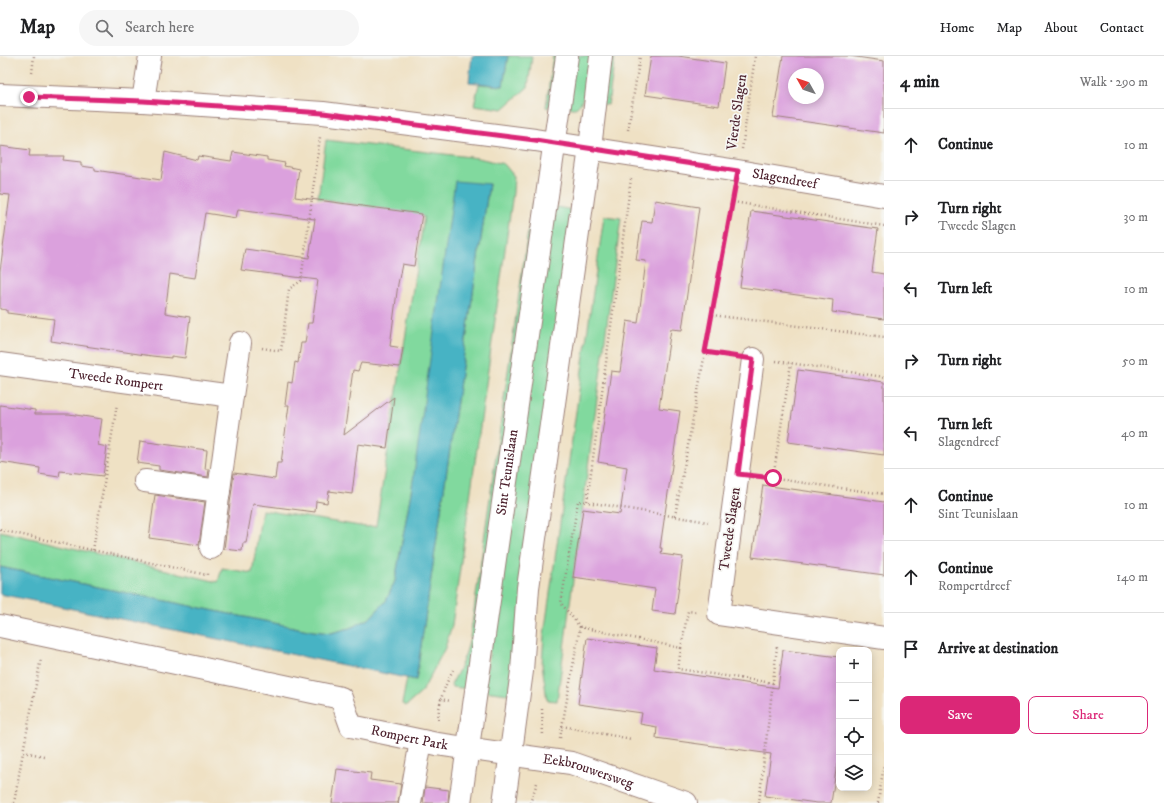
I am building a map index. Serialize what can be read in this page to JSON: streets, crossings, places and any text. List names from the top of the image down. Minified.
{"streets":{"street":["Slagendreef","Tweede Rompert","Sint Teunislaan","Tweede Slagen","Rompert Park","Eekbrouwersweg"],"path":["Vierde Slagen"]},"crossings":[["Vierde Slagen","Slagendreef"],["Sint Teunislaan","Rompert Park"],["Rompert Park","Eekbrouwersweg"]],"north":"top left","page":{"header":"Map","search":"Search here","nav":["Home","Map","About","Contact"],"heading":["4 min","Walk · 290 m"],"list":[["Continue","10 m"],["Turn right","Tweede Slagen","30 m"],["Turn left","10 m"],["Turn right","50 m"],["Turn left","Slagendreef","40 m"],["Continue","Sint Teunislaan","10 m"],["Continue","Rompertdreef","140 m"],"Arrive at destination"],"map_buttons":["+","−"],"buttons":["Save","Share"]}}
